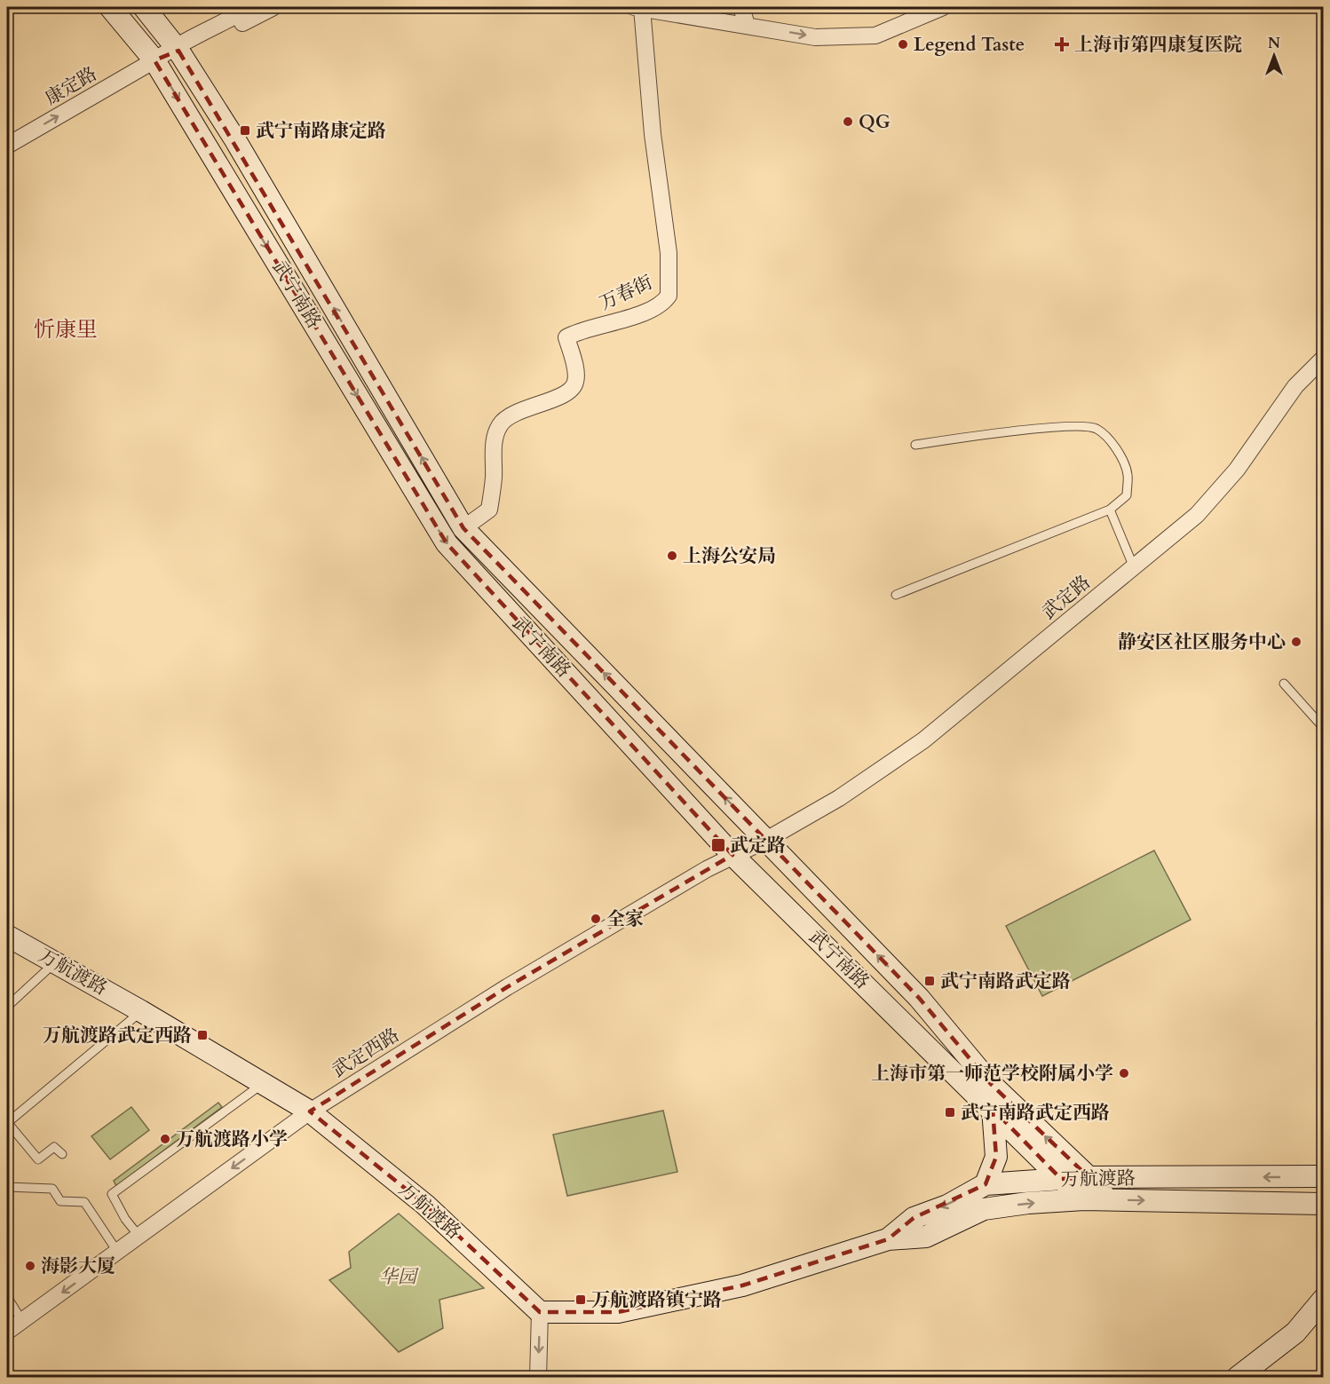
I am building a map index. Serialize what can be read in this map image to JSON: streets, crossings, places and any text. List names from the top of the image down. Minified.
{"streets":{"main road":["武宁南路","万航渡路"],"street":["康定路","万春街","武定路","武定西路"]},"crossings":[["康定路","武宁南路"],["万春街","武宁南路"],["武宁南路","武定路"],["武宁南路","万航渡路"],["武宁南路","武定西路"],["武定路","武定西路"],["万航渡路","武定西路"]],"one_way":["康定路","武定西路"],"districts":["忻康里"],"parks":["华园"],"places":{"other":["Legend Taste","QG","上海公安局","静安区社区服务中心","全家","上海市第一师范学校附属小学","万航渡路小学","海影大厦"],"health":["上海市第四康复医院"],"transit":["武宁南路康定路","武定路","武宁南路武定路","万航渡路武定西路","武宁南路武定西路","万航渡路镇宁路"]},"north":"top"}
